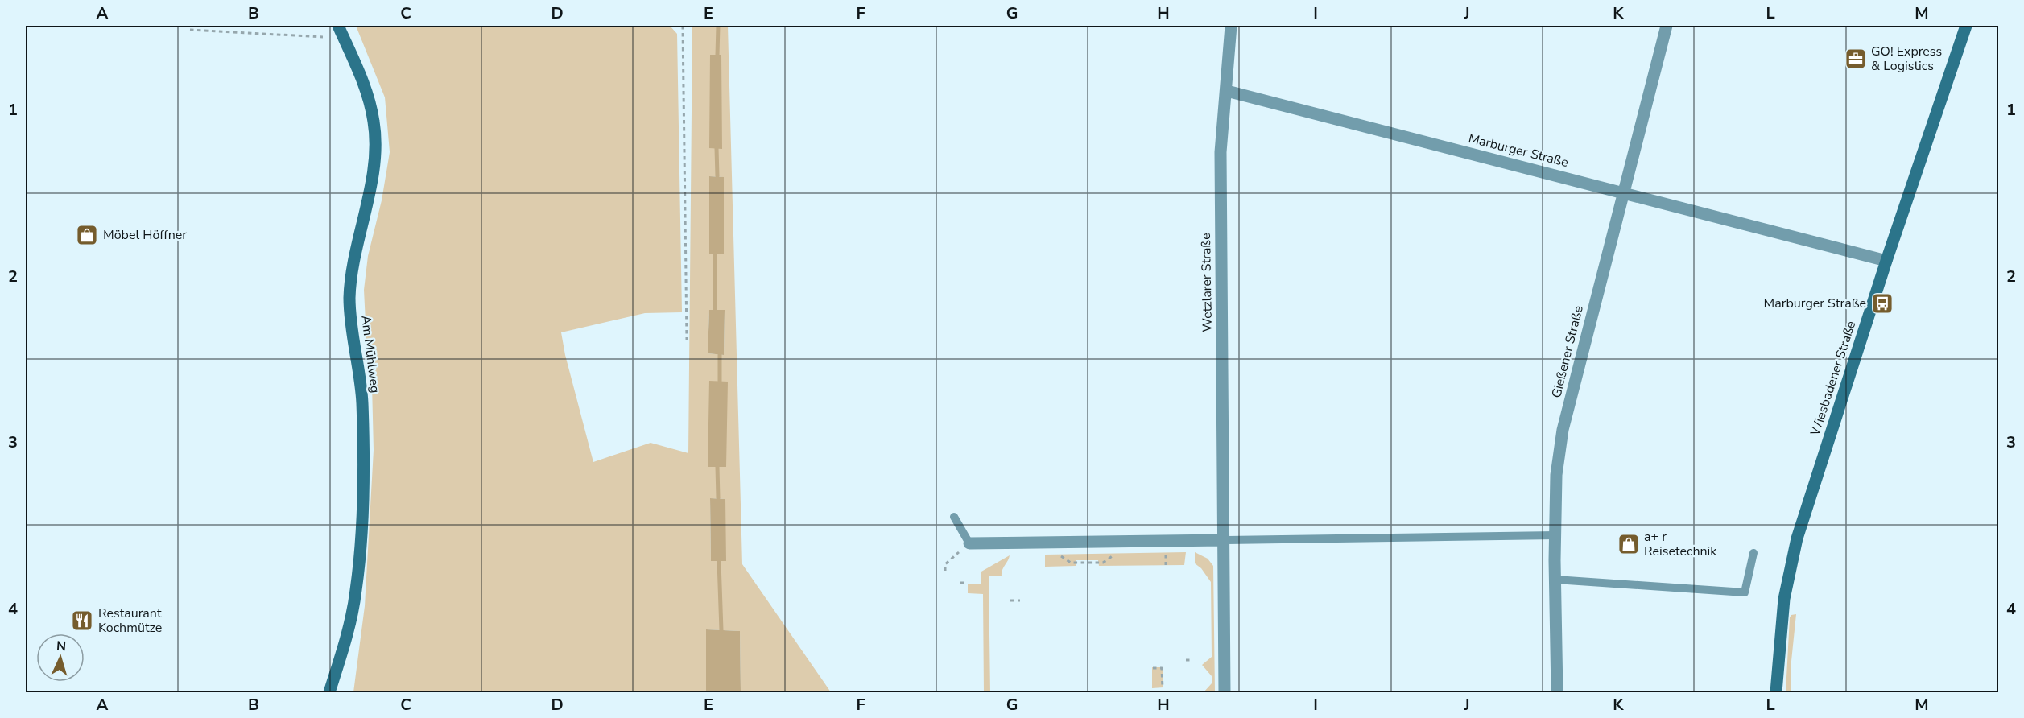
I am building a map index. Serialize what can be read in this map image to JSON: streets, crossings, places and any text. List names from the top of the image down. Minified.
{"streets":{"main road":["Am Mühlweg","Wiesbadener Straße"],"street":["Marburger Straße","Wetzlarer Straße","Gießener Straße"]},"crossings":[["Marburger Straße","Wetzlarer Straße"],["Marburger Straße","Gießener Straße"],["Marburger Straße","Wiesbadener Straße"]],"places":{"office":["GO! Express & Logistics"],"shop":["Möbel Höffner","a+ r Reisetechnik"],"bus stop":["Marburger Straße"],"restaurant":["Restaurant Kochmütze"]},"north":"top","grid":{"columns":["A","B","C","D","E","F","G","H","I","J","K","L","M"],"rows":["1","2","3","4"]}}
